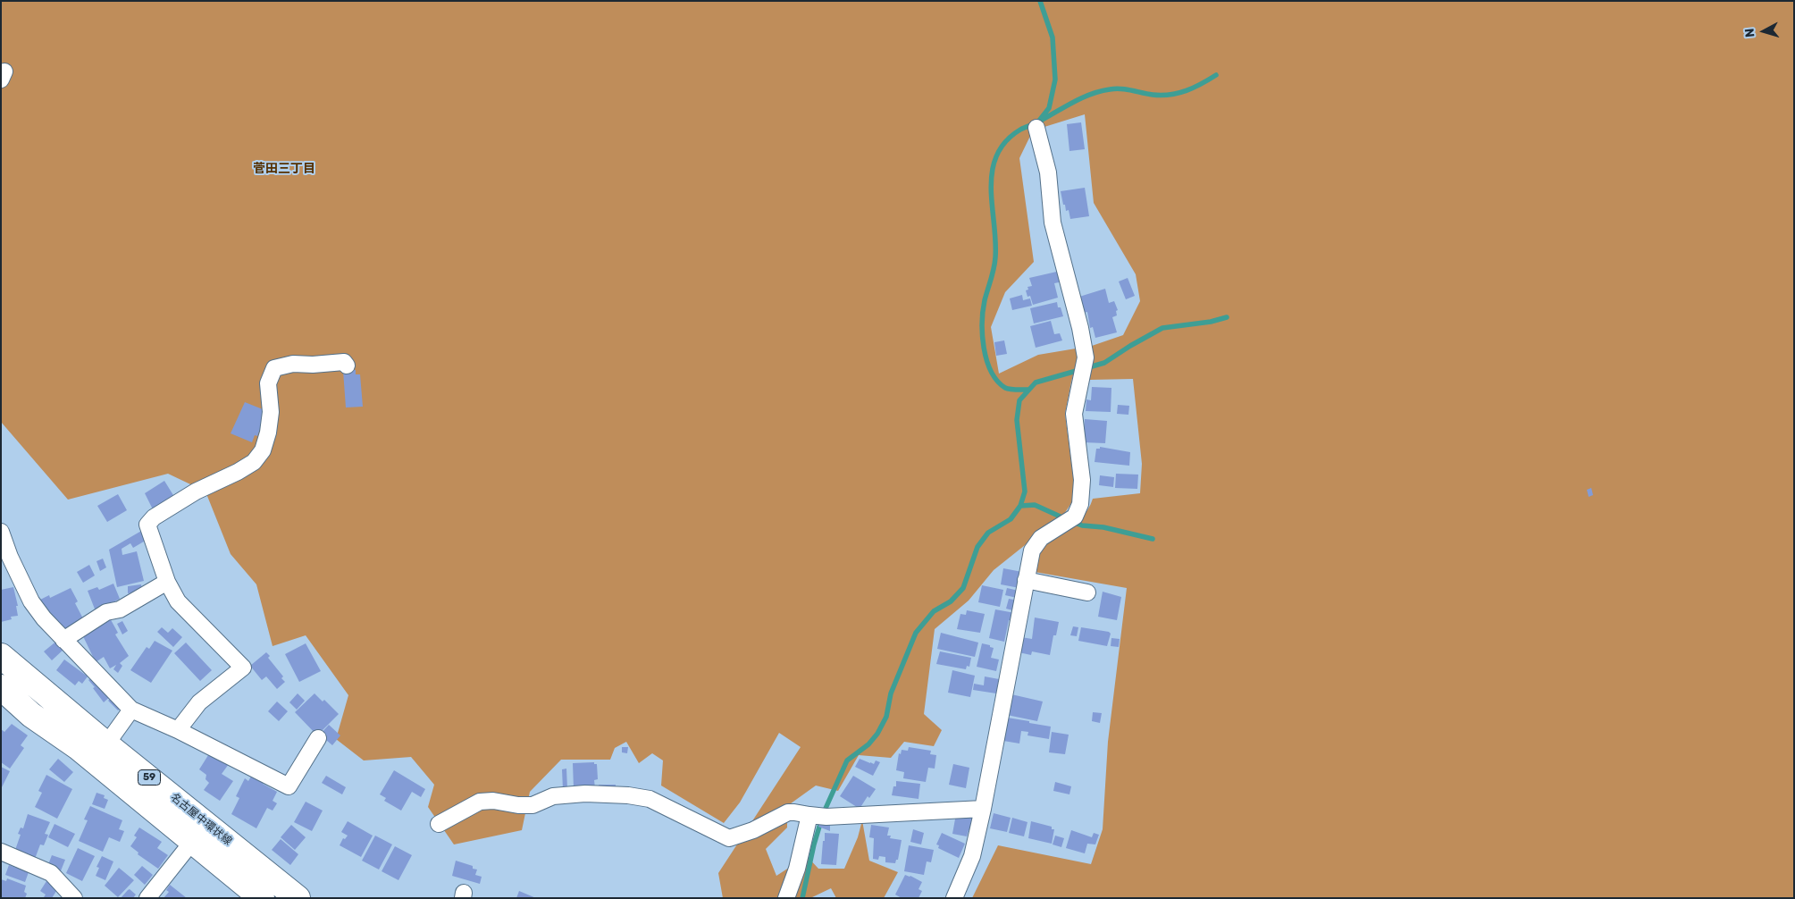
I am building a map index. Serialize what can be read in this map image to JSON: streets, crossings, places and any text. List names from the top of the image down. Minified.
{"streets":{"main road":["59","名古屋中環状線"]},"districts":["菅田三丁目"],"north":"left"}
